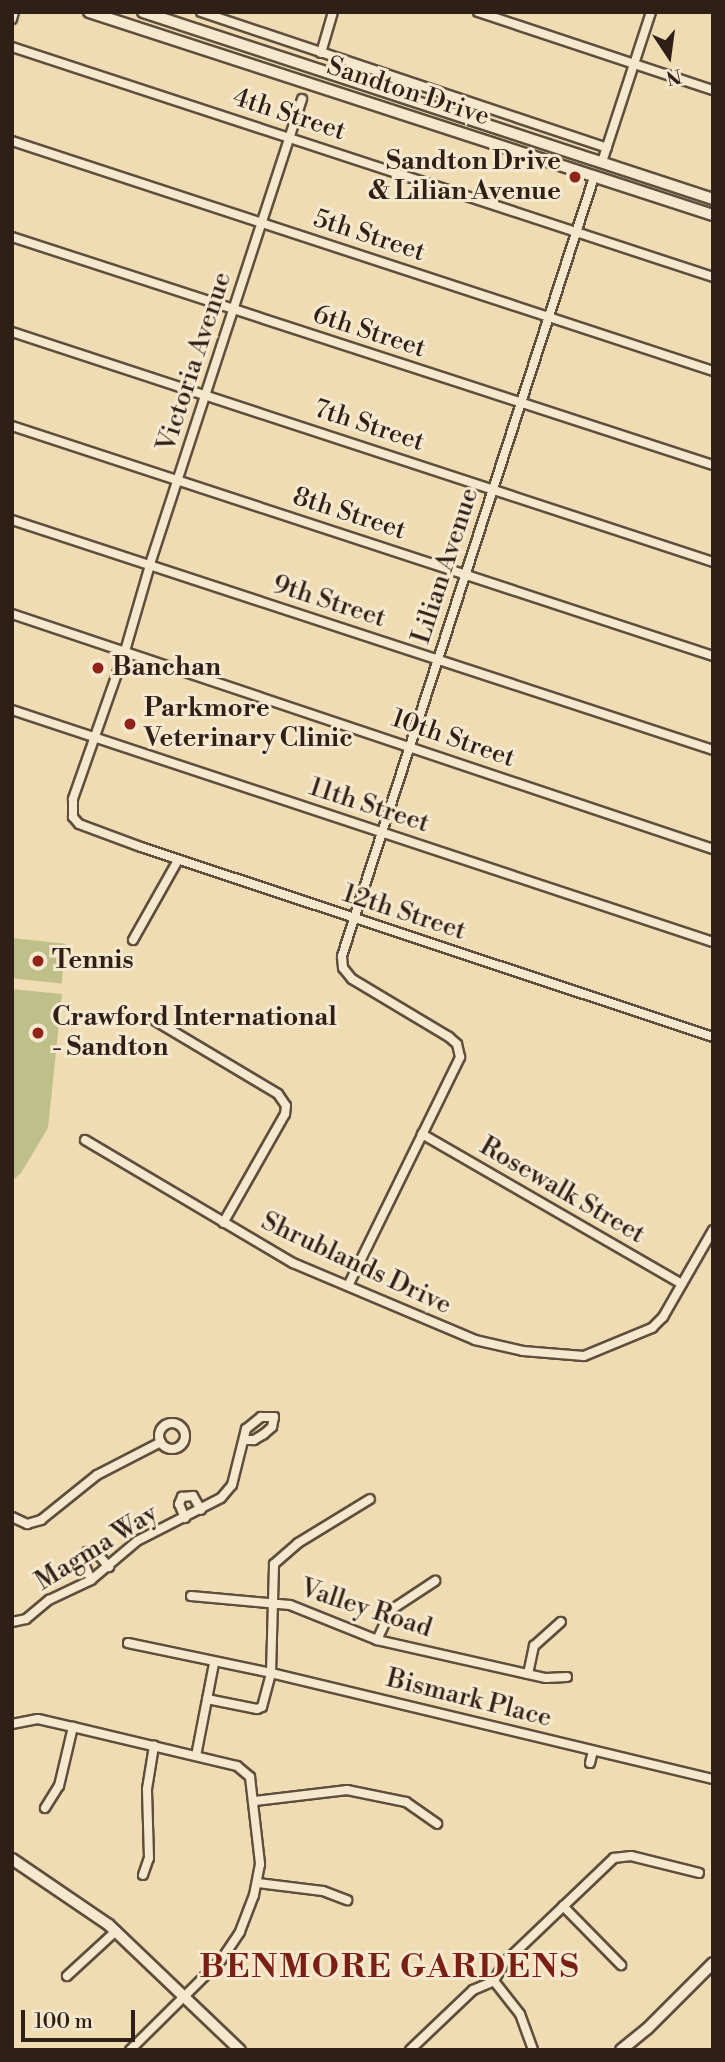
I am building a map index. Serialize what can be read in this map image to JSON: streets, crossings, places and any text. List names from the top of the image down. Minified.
{"streets":{"main road":["Sandton Drive"],"street":["4th Street","5th Street","6th Street","Victoria Avenue","7th Street","8th Street","Lilian Avenue","9th Street","10th Street","11th Street","12th Street","Rosewalk Street","Shrublands Drive","Magma Way","Valley Road","Bismark Place"]},"crossings":[["Sandton Drive","Lilian Avenue"],["4th Street","Victoria Avenue"],["4th Street","Lilian Avenue"],["5th Street","Victoria Avenue"],["5th Street","Lilian Avenue"],["6th Street","Victoria Avenue"],["6th Street","Lilian Avenue"],["Victoria Avenue","7th Street"],["Victoria Avenue","8th Street"],["Victoria Avenue","9th Street"],["Victoria Avenue","10th Street"],["7th Street","Lilian Avenue"],["8th Street","Lilian Avenue"],["Lilian Avenue","9th Street"],["Lilian Avenue","10th Street"],["Lilian Avenue","11th Street"],["Lilian Avenue","12th Street"],["Lilian Avenue","Rosewalk Street"],["11th Street","12th Street"],["Rosewalk Street","Shrublands Drive"]],"districts":["BENMORE GARDENS"],"places":["Sandton Drive & Lilian Avenue","Banchan","Parkmore Veterinary Clinic","Tennis","Crawford International - Sandton"],"scale_bar":"100 m","north":"bottom"}
